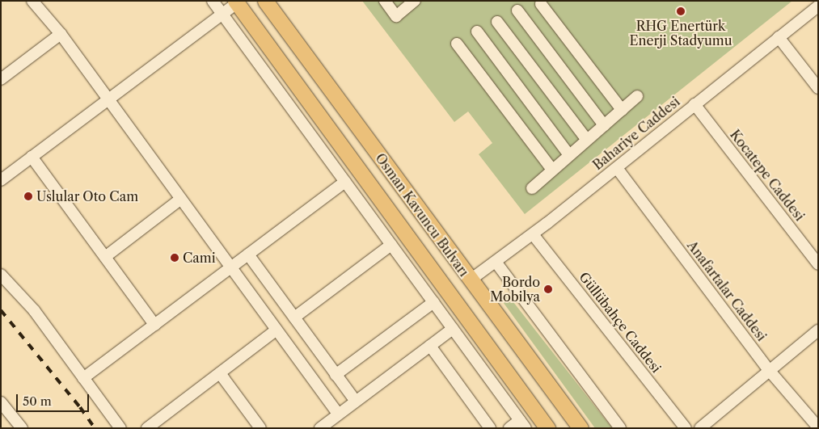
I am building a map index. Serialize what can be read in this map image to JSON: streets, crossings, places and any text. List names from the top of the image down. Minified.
{"streets":{"highway":["Osman Kavuncu Bulvarı"],"street":["Bahariye Caddesi","Kocatepe Caddesi","Anafartalar Caddesi","Güllübahçe Caddesi"]},"crossings":[["Bahariye Caddesi","Kocatepe Caddesi"],["Bahariye Caddesi","Osman Kavuncu Bulvarı"],["Bahariye Caddesi","Anafartalar Caddesi"],["Bahariye Caddesi","Güllübahçe Caddesi"]],"places":["RHG Enertürk Enerji Stadyumu","Uslular Oto Cam","Cami","Bordo Mobilya"],"scale_bar":"50 m"}
